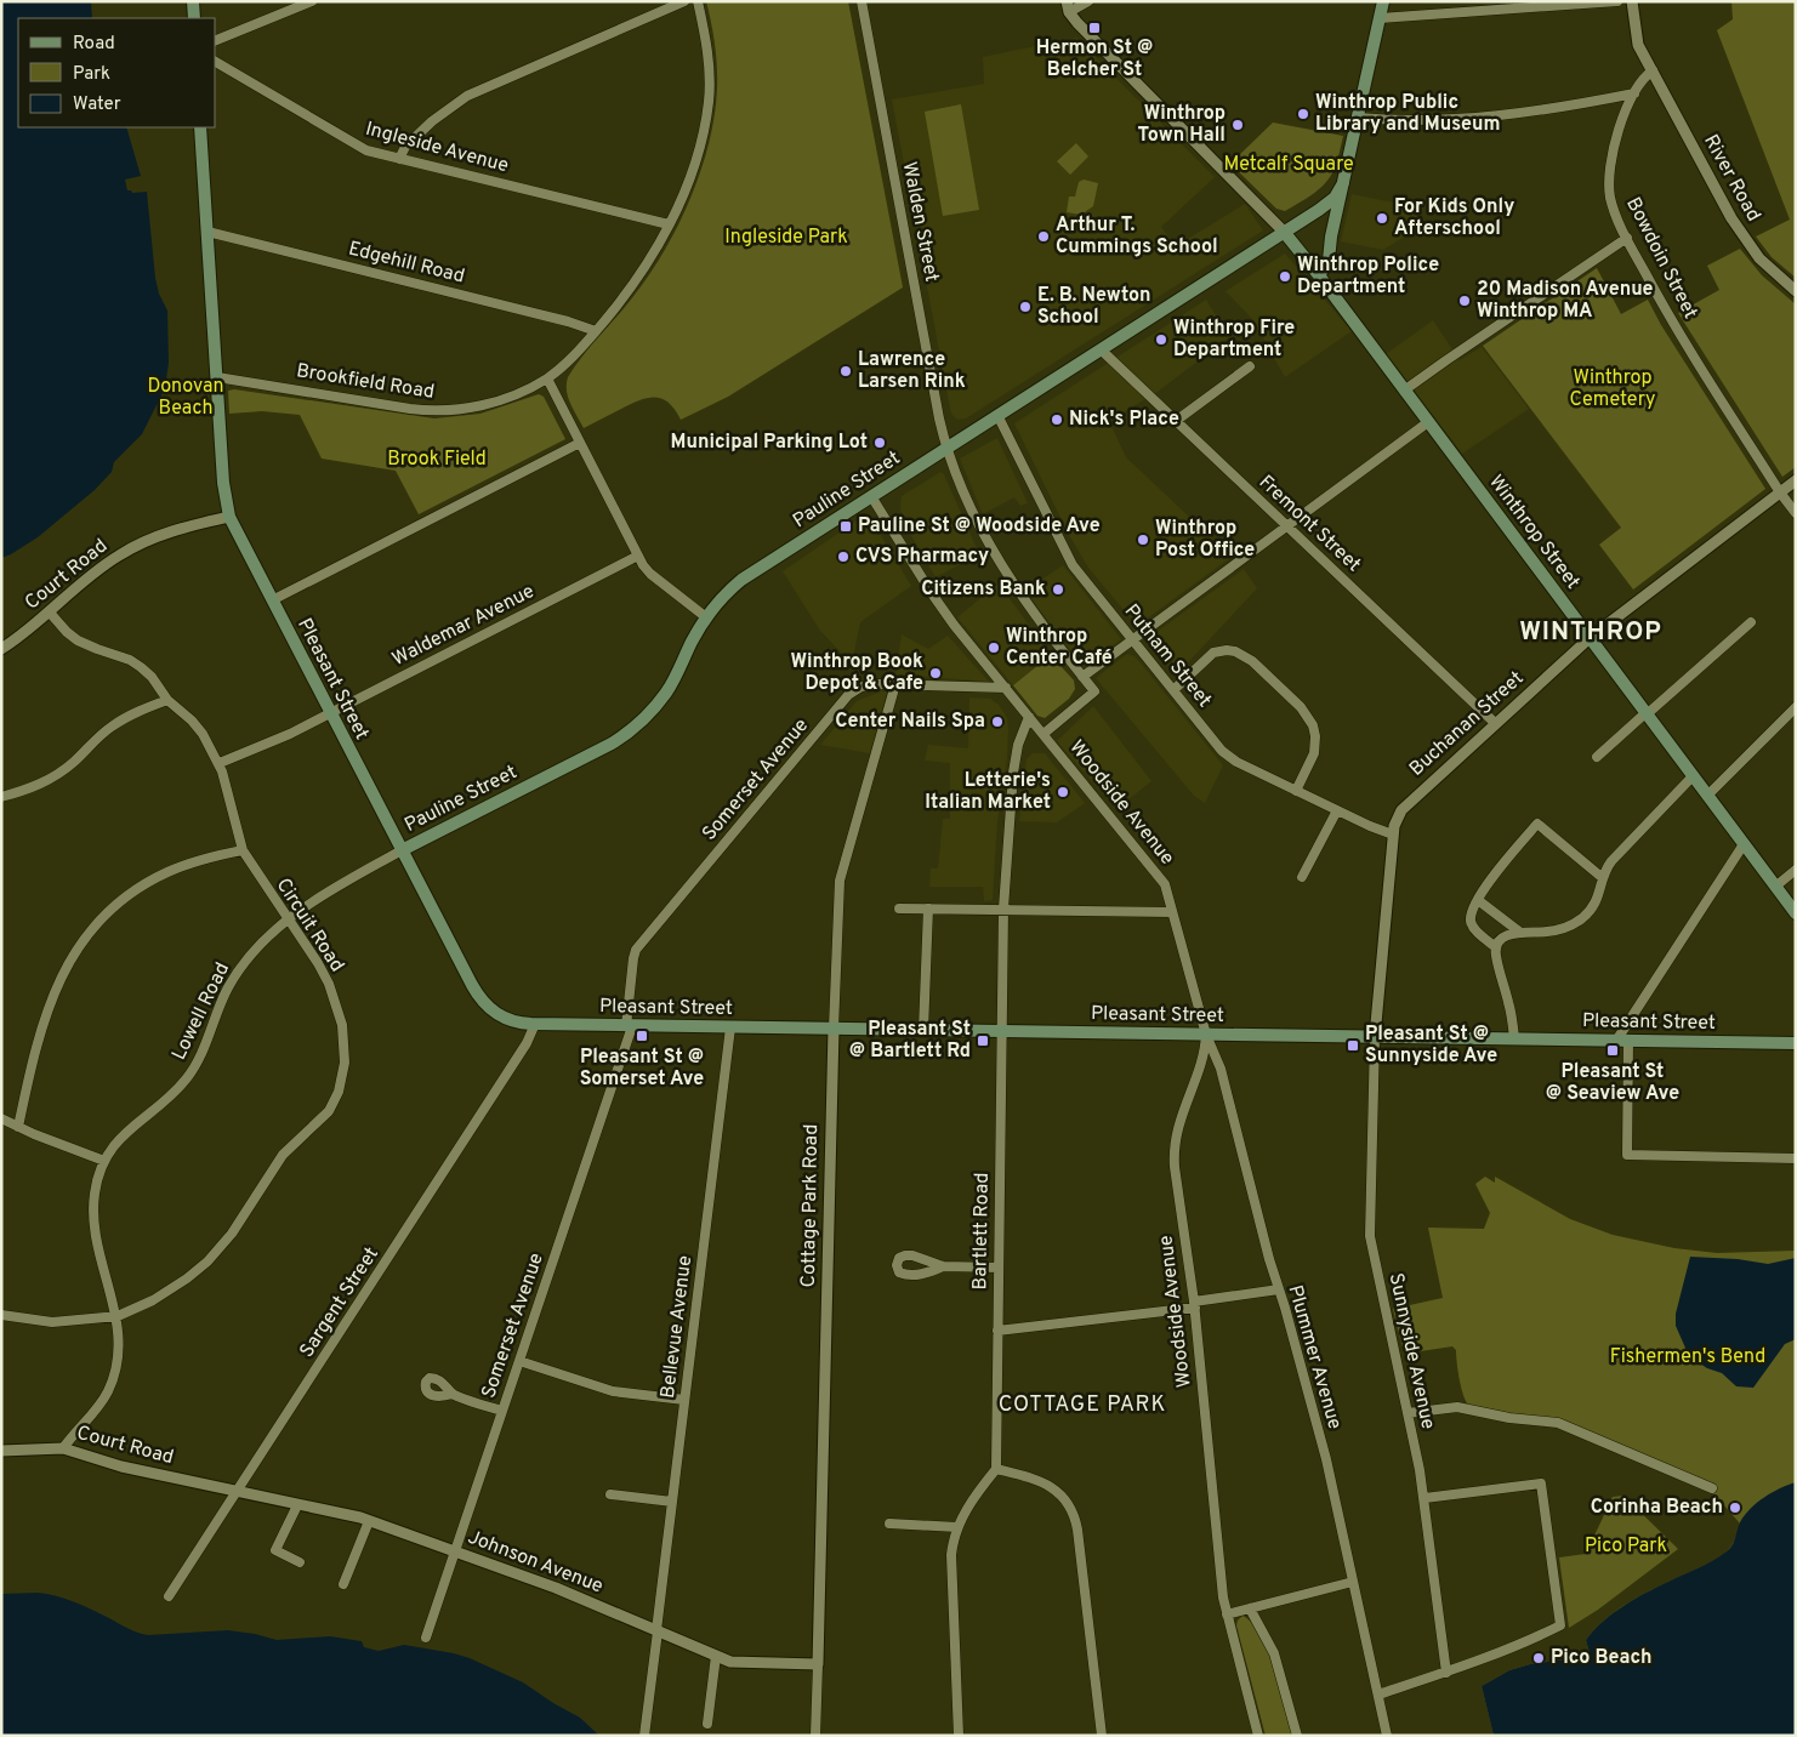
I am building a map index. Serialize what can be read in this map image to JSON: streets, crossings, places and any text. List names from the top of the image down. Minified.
{"streets":{"main road":["Pauline Street","Winthrop Street","Pleasant Street"],"street":["Ingleside Avenue","River Road","Walden Street","Bowdoin Street","Edgehill Road","Brookfield Road","Fremont Street","Court Road","Waldemar Avenue","Putnam Street","Buchanan Street","Somerset Avenue","Woodside Avenue","Circuit Road","Lowell Road","Cottage Park Road","Bartlett Road","Sargent Street","Bellevue Avenue","Sunnyside Avenue","Plummer Avenue","Johnson Avenue"]},"crossings":[["Ingleside Avenue","Brookfield Road"],["River Road","Bowdoin Street"],["Walden Street","Pauline Street"],["Walden Street","Woodside Avenue"],["Bowdoin Street","Buchanan Street"],["Edgehill Road","Brookfield Road"],["Edgehill Road","Pleasant Street"],["Brookfield Road","Pleasant Street"],["Pauline Street","Fremont Street"],["Pauline Street","Winthrop Street"],["Pauline Street","Putnam Street"],["Pauline Street","Pleasant Street"],["Pauline Street","Woodside Avenue"],["Pauline Street","Lowell Road"],["Fremont Street","Buchanan Street"],["Winthrop Street","Buchanan Street"],["Court Road","Pleasant Street"],["Court Road","Circuit Road"],["Court Road","Sargent Street"],["Court Road","Johnson Avenue"],["Waldemar Avenue","Pleasant Street"],["Waldemar Avenue","Circuit Road"],["Putnam Street","Buchanan Street"],["Pleasant Street","Buchanan Street"],["Pleasant Street","Somerset Avenue"],["Pleasant Street","Woodside Avenue"],["Pleasant Street","Lowell Road"],["Pleasant Street","Cottage Park Road"],["Pleasant Street","Bartlett Road"],["Pleasant Street","Sargent Street"],["Pleasant Street","Bellevue Avenue"],["Pleasant Street","Sunnyside Avenue"],["Pleasant Street","Plummer Avenue"],["Buchanan Street","Sunnyside Avenue"],["Somerset Avenue","Woodside Avenue"],["Somerset Avenue","Cottage Park Road"],["Somerset Avenue","Johnson Avenue"],["Woodside Avenue","Bartlett Road"],["Woodside Avenue","Plummer Avenue"],["Circuit Road","Lowell Road"],["Cottage Park Road","Johnson Avenue"],["Sargent Street","Johnson Avenue"],["Bellevue Avenue","Johnson Avenue"]],"districts":["WINTHROP","COTTAGE PARK"],"parks":["Metcalf Square","Ingleside Park","Winthrop Cemetery","Donovan Beach","Brook Field","Fishermen's Bend","Pico Park"],"places":{"transit":["Hermon St @ Belcher St","Pauline St @ Woodside Ave","Pleasant St @ Somerset Ave","Pleasant St @ Bartlett Rd","Pleasant St @ Sunnyside Ave","Pleasant St @ Seaview Ave"],"other":["Winthrop Public Library and Museum","Winthrop Town Hall","For Kids Only Afterschool","Arthur T. Cummings School","Winthrop Police Department","20 Madison Avenue Winthrop MA","E. B. Newton School","Winthrop Fire Department","Lawrence Larsen Rink","Nick's Place","Municipal Parking Lot","Winthrop Post Office","CVS Pharmacy","Citizens Bank","Winthrop Center Café","Winthrop Book Depot & Cafe","Center Nails Spa","Letterie's Italian Market","Corinha Beach","Pico Beach"]},"legend":["Road","Park","Water"]}
